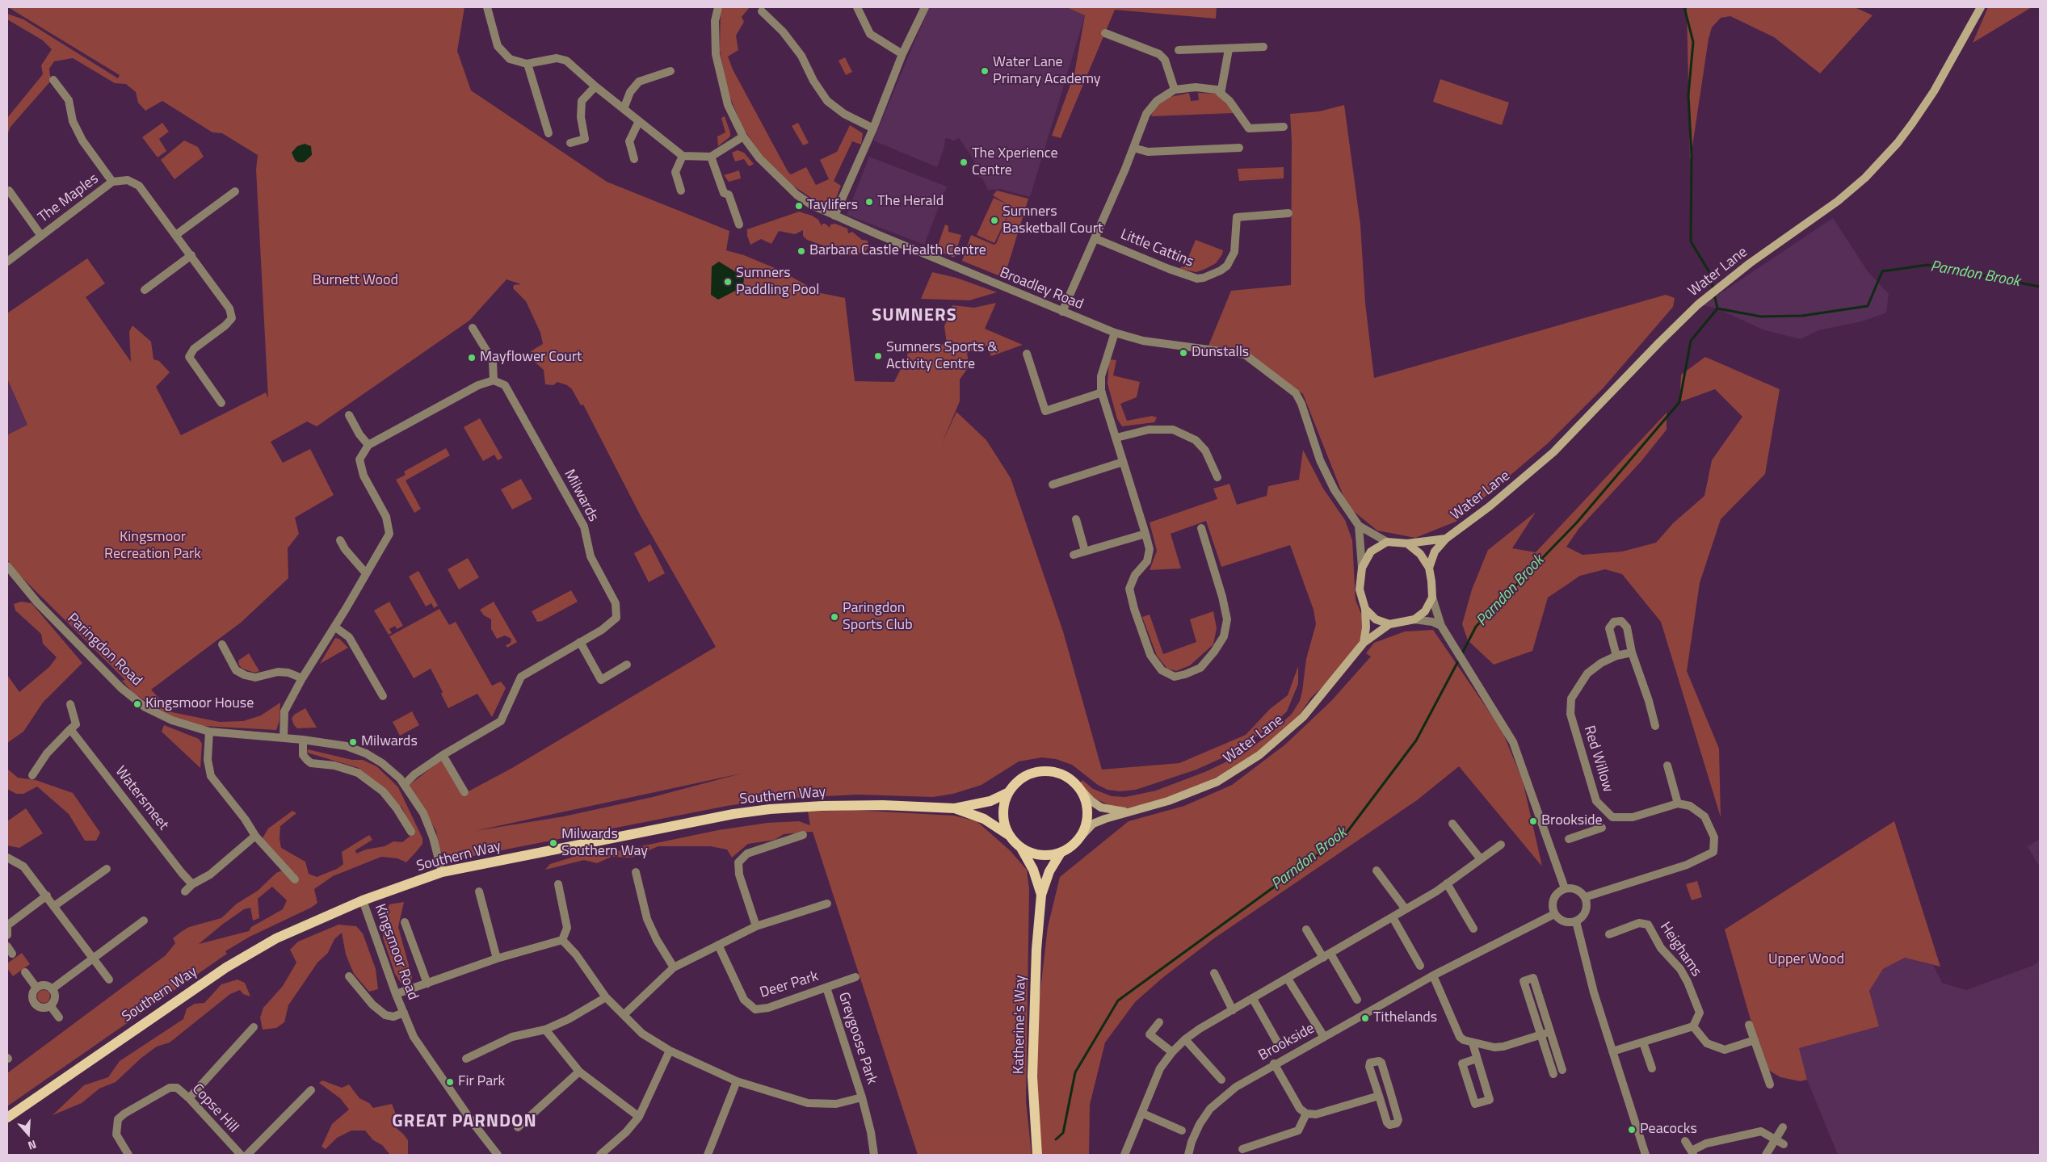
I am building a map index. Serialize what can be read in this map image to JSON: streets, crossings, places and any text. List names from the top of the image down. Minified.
{"streets":{"main road":["Water Lane","Southern Way","Katherine's Way"],"street":["The Maples","Little Cattins","Broadley Road","Milwards","Paringdon Road","Red Willow","Watersmeet","Heighams","Kingsmoor Road","Deer Park","Greygoose Park","Brookside","Copse Hill"]},"crossings":[["Water Lane","Broadley Road"],["Water Lane","Southern Way"],["Water Lane","Katherine's Way"],["Milwards","Paringdon Road"],["Paringdon Road","Southern Way"],["Southern Way","Kingsmoor Road"],["Southern Way","Katherine's Way"],["Deer Park","Greygoose Park"]],"districts":["SUMNERS","GREAT PARNDON"],"water":["Parndon Brook"],"parks":["Burnett Wood","Kingsmoor Recreation Park","Upper Wood"],"places":["Water Lane Primary Academy","The Xperience Centre","The Herald","Taylifers","Sumners Basketball Court","Barbara Castle Health Centre","Sumners Paddling Pool","Dunstalls","Sumners Sports & Activity Centre","Mayflower Court","Paringdon Sports Club","Kingsmoor House","Milwards","Brookside","Milwards Southern Way","Tithelands","Fir Park","Peacocks"],"north":"bottom"}
